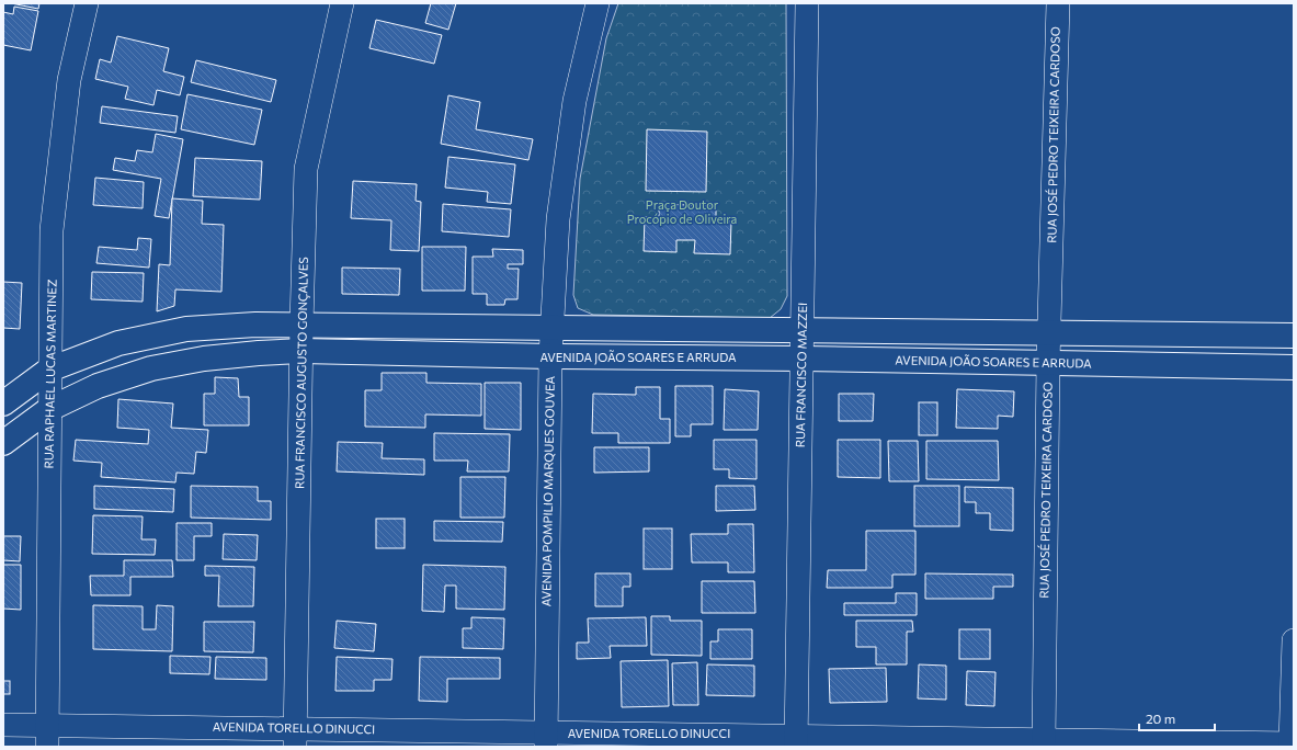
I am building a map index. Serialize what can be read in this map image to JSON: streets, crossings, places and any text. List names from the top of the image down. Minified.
{"streets":{"street":["RUA JOSÉ PEDRO TEIXEIRA CARDOSO","AVENIDA JOÃO SOARES E ARRUDA","RUA FRANCISCO AUGUSTO GONÇALVES","RUA RAPHAEL LUCAS MARTINEZ","RUA FRANCISCO MAZZEI","AVENIDA POMPILIO MARQUES GOUVEA","AVENIDA TORELLO DINUCCI"]},"crossings":[["RUA JOSÉ PEDRO TEIXEIRA CARDOSO","AVENIDA JOÃO SOARES E ARRUDA"],["RUA JOSÉ PEDRO TEIXEIRA CARDOSO","AVENIDA TORELLO DINUCCI"],["AVENIDA JOÃO SOARES E ARRUDA","RUA FRANCISCO AUGUSTO GONÇALVES"],["AVENIDA JOÃO SOARES E ARRUDA","RUA RAPHAEL LUCAS MARTINEZ"],["AVENIDA JOÃO SOARES E ARRUDA","RUA FRANCISCO MAZZEI"],["AVENIDA JOÃO SOARES E ARRUDA","AVENIDA POMPILIO MARQUES GOUVEA"],["RUA FRANCISCO AUGUSTO GONÇALVES","AVENIDA TORELLO DINUCCI"],["RUA RAPHAEL LUCAS MARTINEZ","AVENIDA TORELLO DINUCCI"],["RUA FRANCISCO MAZZEI","AVENIDA TORELLO DINUCCI"],["AVENIDA POMPILIO MARQUES GOUVEA","AVENIDA TORELLO DINUCCI"]],"parks":["Praça Doutor Procópio de Oliveira"],"scale_bar":"20 m"}
